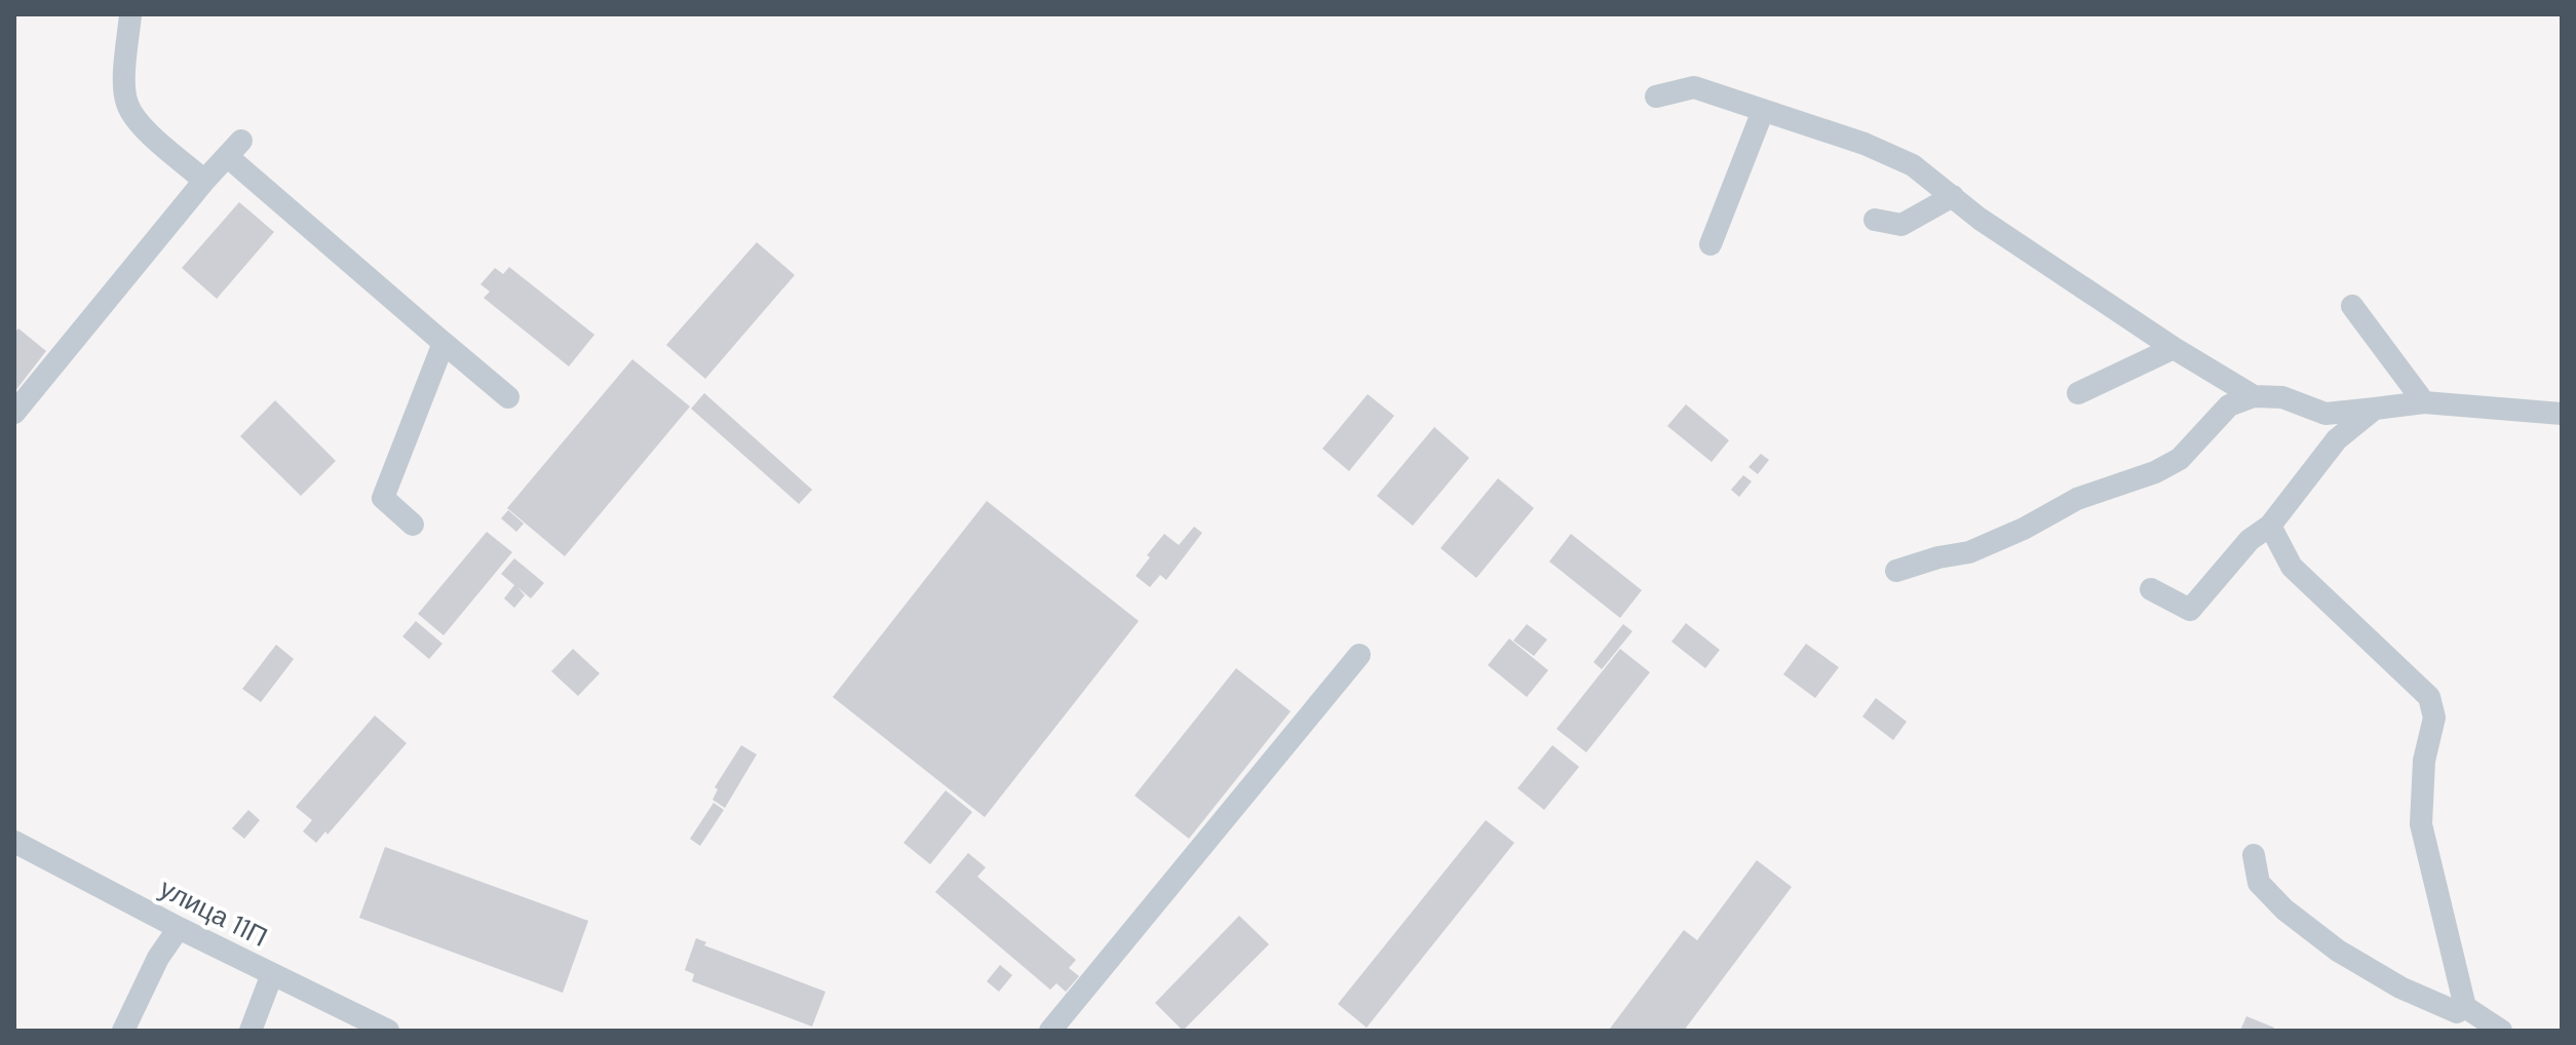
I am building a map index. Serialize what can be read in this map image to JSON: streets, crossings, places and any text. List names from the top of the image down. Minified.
{"streets":{"street":["улица 11П"]}}
